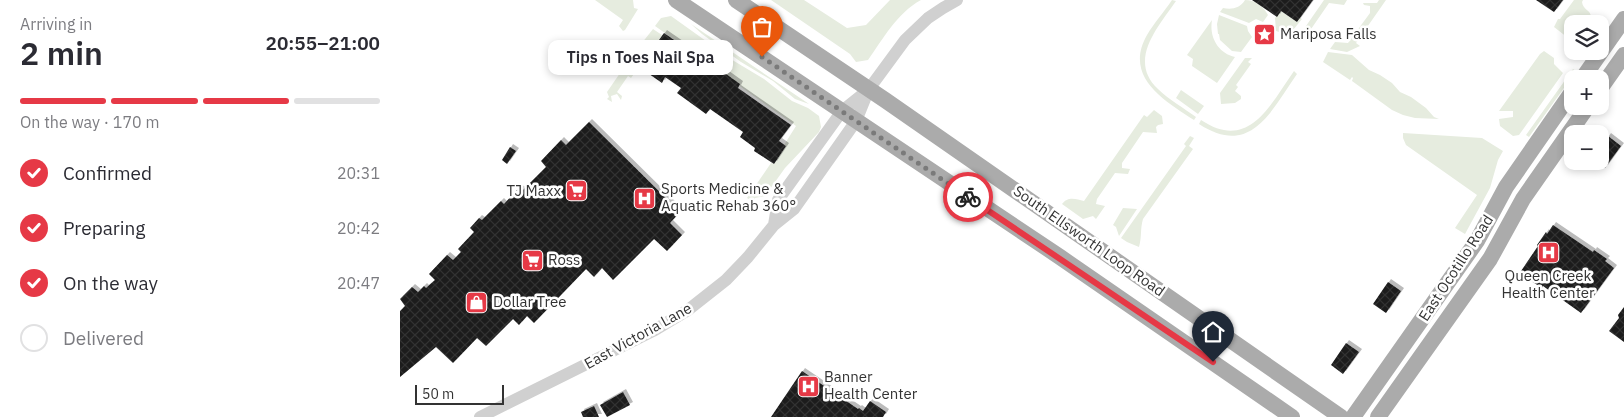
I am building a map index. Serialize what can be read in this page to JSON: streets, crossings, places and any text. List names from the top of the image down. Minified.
{"streets":{"main road":["South Ellsworth Loop Road","East Ocotillo Road"],"street":["East Victoria Lane"]},"crossings":[["South Ellsworth Loop Road","East Victoria Lane"]],"places":{"place":["Mariposa Falls"],"other":["Tips n Toes Nail Spa"],"supermarket":["TJ Maxx","Ross"],"hospital":["Sports Medicine & Aquatic Rehab 360°","Queen Creek Health Center","Banner Health Center"],"shop":["Dollar Tree"]},"scale_bar":"50 m","page":{"heading":["2 min","Arriving in","20:55–21:00"],"map_buttons":["+","−"],"bubble":"Tips n Toes Nail Spa","bar":"On the way · 170 m","list":[["Confirmed","20:31"],["Preparing","20:42"],["On the way","20:47"],"Delivered"],"scale":"50 m"}}
